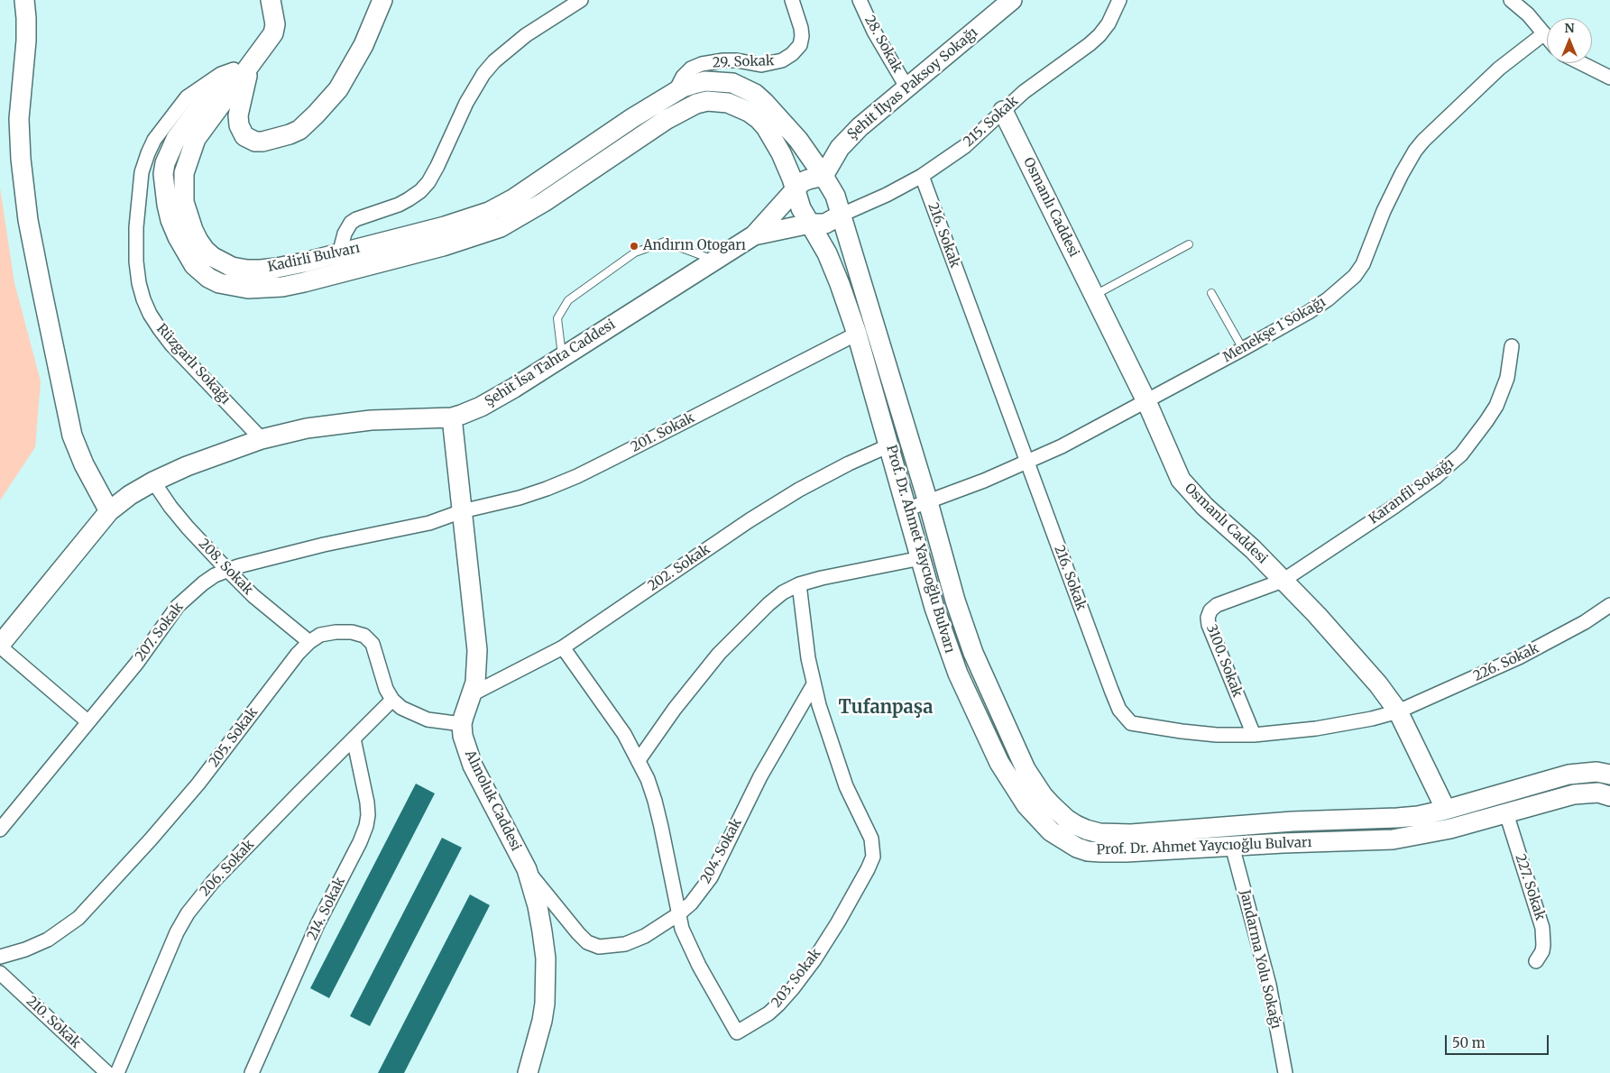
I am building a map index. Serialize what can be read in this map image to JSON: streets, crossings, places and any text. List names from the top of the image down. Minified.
{"streets":{"main road":["Şehit İlyas Paksoy Sokağı","Osmanlı Caddesi","Kadirli Bulvarı","Şehit İsa Tahta Caddesi","Prof. Dr. Ahmet Yaycıoğlu Bulvarı","Alınoluk Caddesi"],"street":["28. Sokak","29. Sokak","215. Sokak","216. Sokak","Menekşe 1 Sokağı","Rüzgarlı Sokağı","201. Sokak","Karanfil Sokağı","208. Sokak","202. Sokak","207. Sokak","3100. Sokak","226. Sokak","205. Sokak","204. Sokak","206. Sokak","227. Sokak","214. Sokak","Jandarma Yolu Sokağı","203. Sokak","210. Sokak"]},"crossings":[["28. Sokak","Şehit İlyas Paksoy Sokağı"],["29. Sokak","Kadirli Bulvarı"],["Şehit İlyas Paksoy Sokağı","215. Sokak"],["Şehit İlyas Paksoy Sokağı","Kadirli Bulvarı"],["Şehit İlyas Paksoy Sokağı","Şehit İsa Tahta Caddesi"],["Şehit İlyas Paksoy Sokağı","Prof. Dr. Ahmet Yaycıoğlu Bulvarı"],["215. Sokak","Osmanlı Caddesi"],["215. Sokak","216. Sokak"],["215. Sokak","Kadirli Bulvarı"],["215. Sokak","Şehit İsa Tahta Caddesi"],["215. Sokak","Prof. Dr. Ahmet Yaycıoğlu Bulvarı"],["Osmanlı Caddesi","216. Sokak"],["Osmanlı Caddesi","Menekşe 1 Sokağı"],["Osmanlı Caddesi","Karanfil Sokağı"],["Osmanlı Caddesi","Prof. Dr. Ahmet Yaycıoğlu Bulvarı"],["Osmanlı Caddesi","3100. Sokak"],["Osmanlı Caddesi","226. Sokak"],["216. Sokak","Menekşe 1 Sokağı"],["216. Sokak","3100. Sokak"],["216. Sokak","226. Sokak"],["Kadirli Bulvarı","Şehit İsa Tahta Caddesi"],["Kadirli Bulvarı","Rüzgarlı Sokağı"],["Kadirli Bulvarı","Prof. Dr. Ahmet Yaycıoğlu Bulvarı"],["Menekşe 1 Sokağı","Prof. Dr. Ahmet Yaycıoğlu Bulvarı"],["Şehit İsa Tahta Caddesi","Rüzgarlı Sokağı"],["Şehit İsa Tahta Caddesi","Prof. Dr. Ahmet Yaycıoğlu Bulvarı"],["Şehit İsa Tahta Caddesi","208. Sokak"],["Şehit İsa Tahta Caddesi","Alınoluk Caddesi"],["201. Sokak","Prof. Dr. Ahmet Yaycıoğlu Bulvarı"],["201. Sokak","207. Sokak"],["201. Sokak","Alınoluk Caddesi"],["Karanfil Sokağı","3100. Sokak"],["Prof. Dr. Ahmet Yaycıoğlu Bulvarı","202. Sokak"],["Prof. Dr. Ahmet Yaycıoğlu Bulvarı","227. Sokak"],["Prof. Dr. Ahmet Yaycıoğlu Bulvarı","Jandarma Yolu Sokağı"],["208. Sokak","207. Sokak"],["208. Sokak","205. Sokak"],["202. Sokak","Alınoluk Caddesi"],["202. Sokak","203. Sokak"],["207. Sokak","Alınoluk Caddesi"],["205. Sokak","206. Sokak"],["Alınoluk Caddesi","204. Sokak"],["204. Sokak","203. Sokak"],["206. Sokak","214. Sokak"]],"districts":["Tufanpaşa"],"places":["Andırın Otogarı"],"scale_bar":"50 m","north":"top"}
